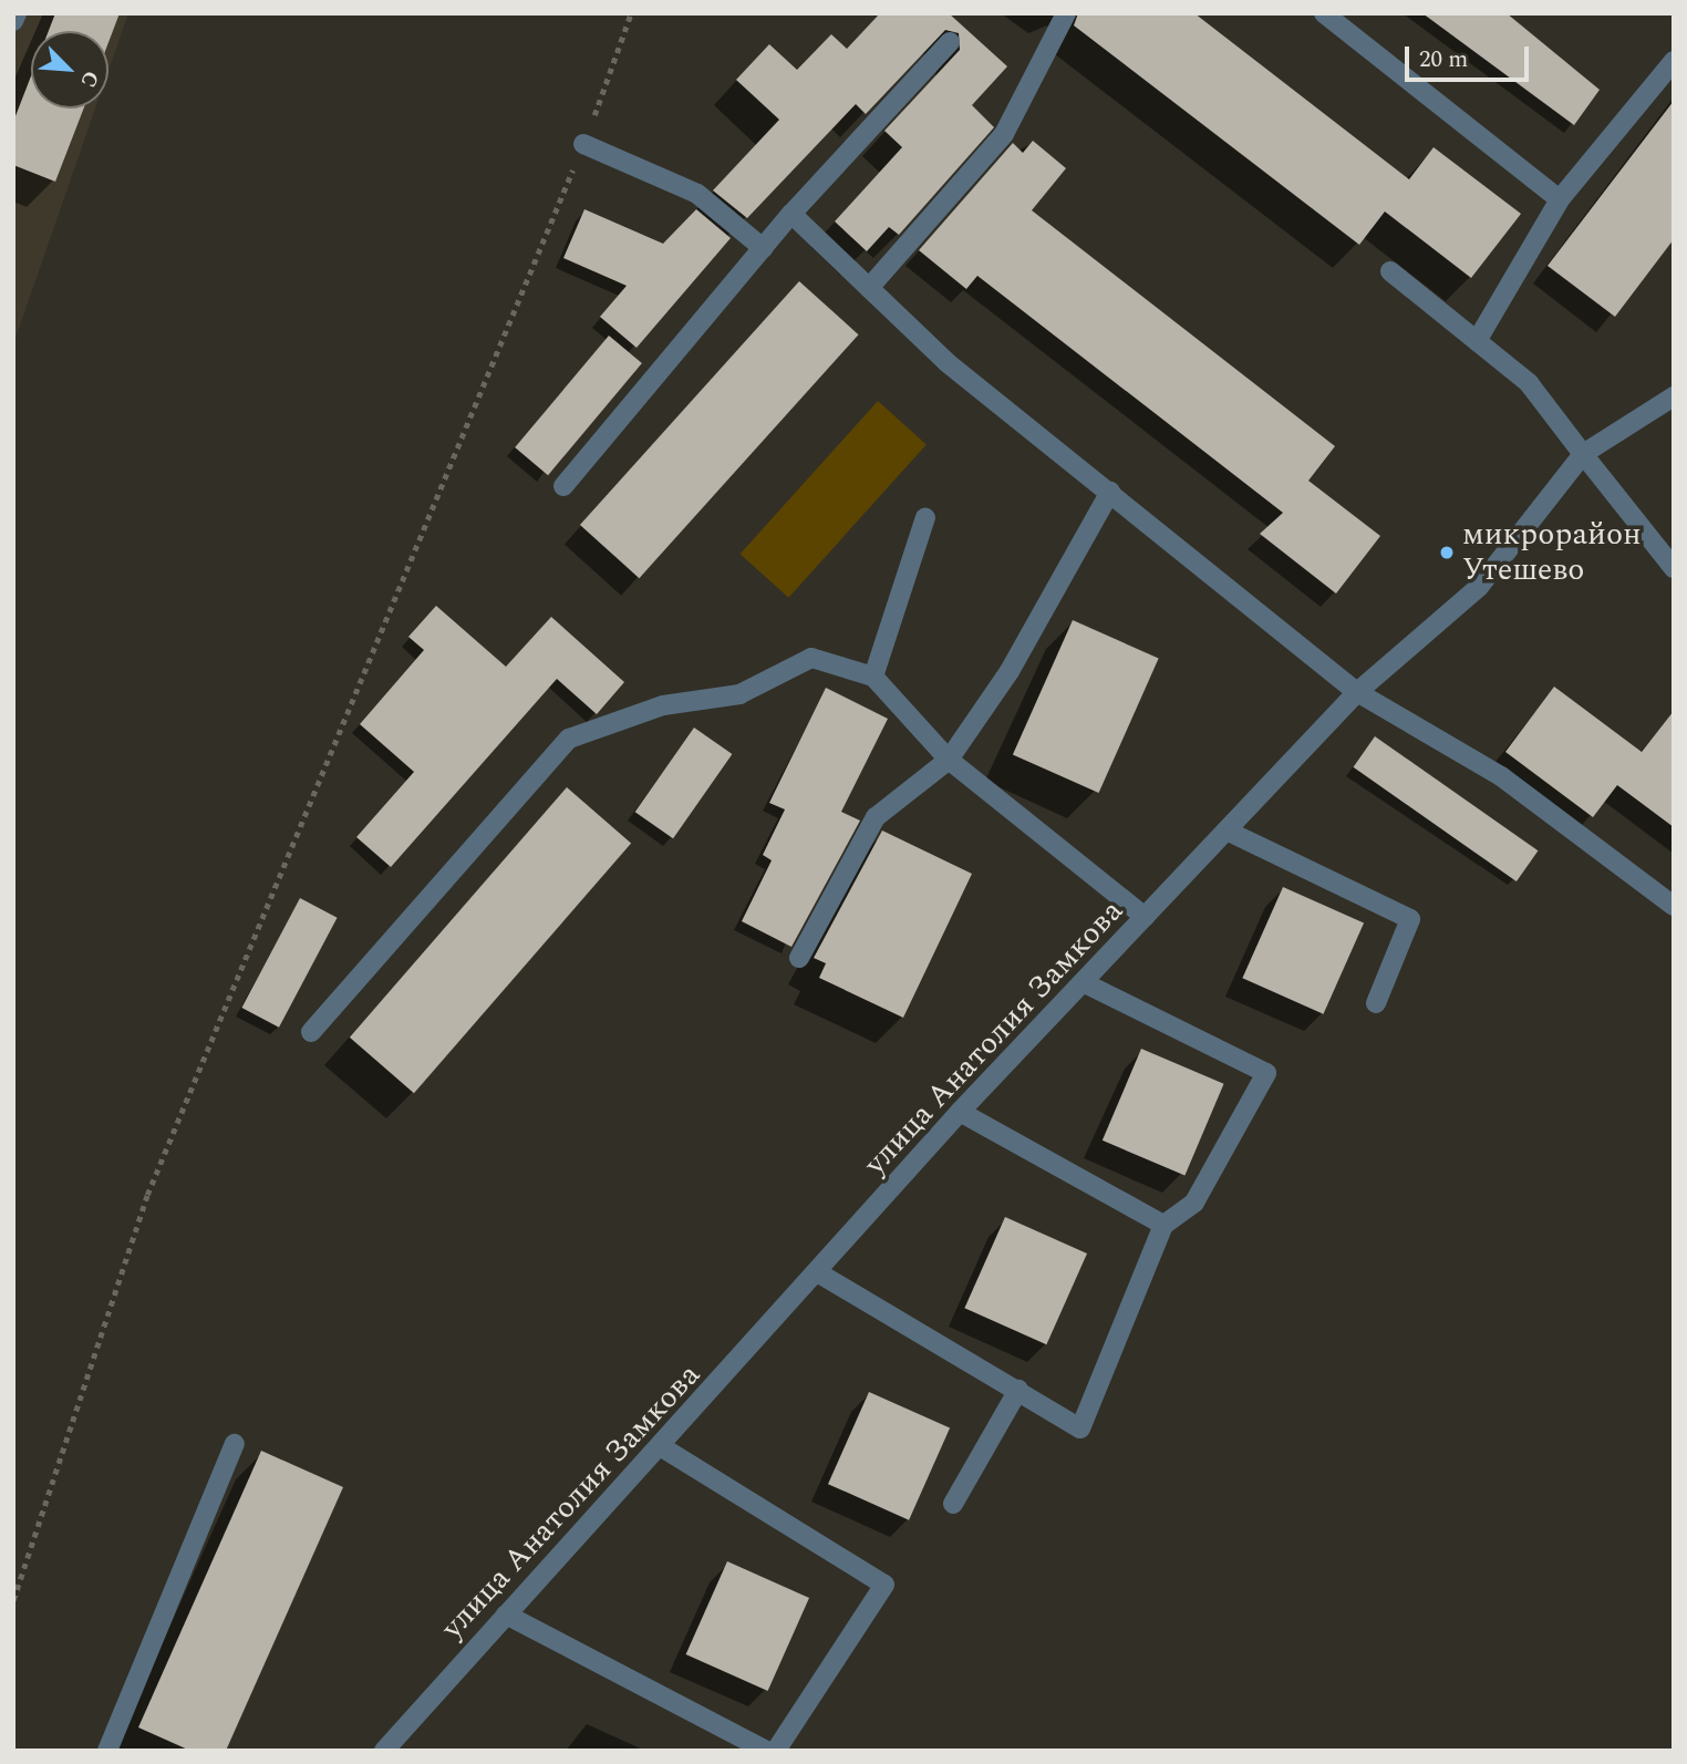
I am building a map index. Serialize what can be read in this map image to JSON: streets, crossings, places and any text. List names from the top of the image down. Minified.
{"streets":{"street":["улица Анатолия Замкова"]},"places":["микрорайон Утешево"],"scale_bar":"20 m","north":"bottom right"}
